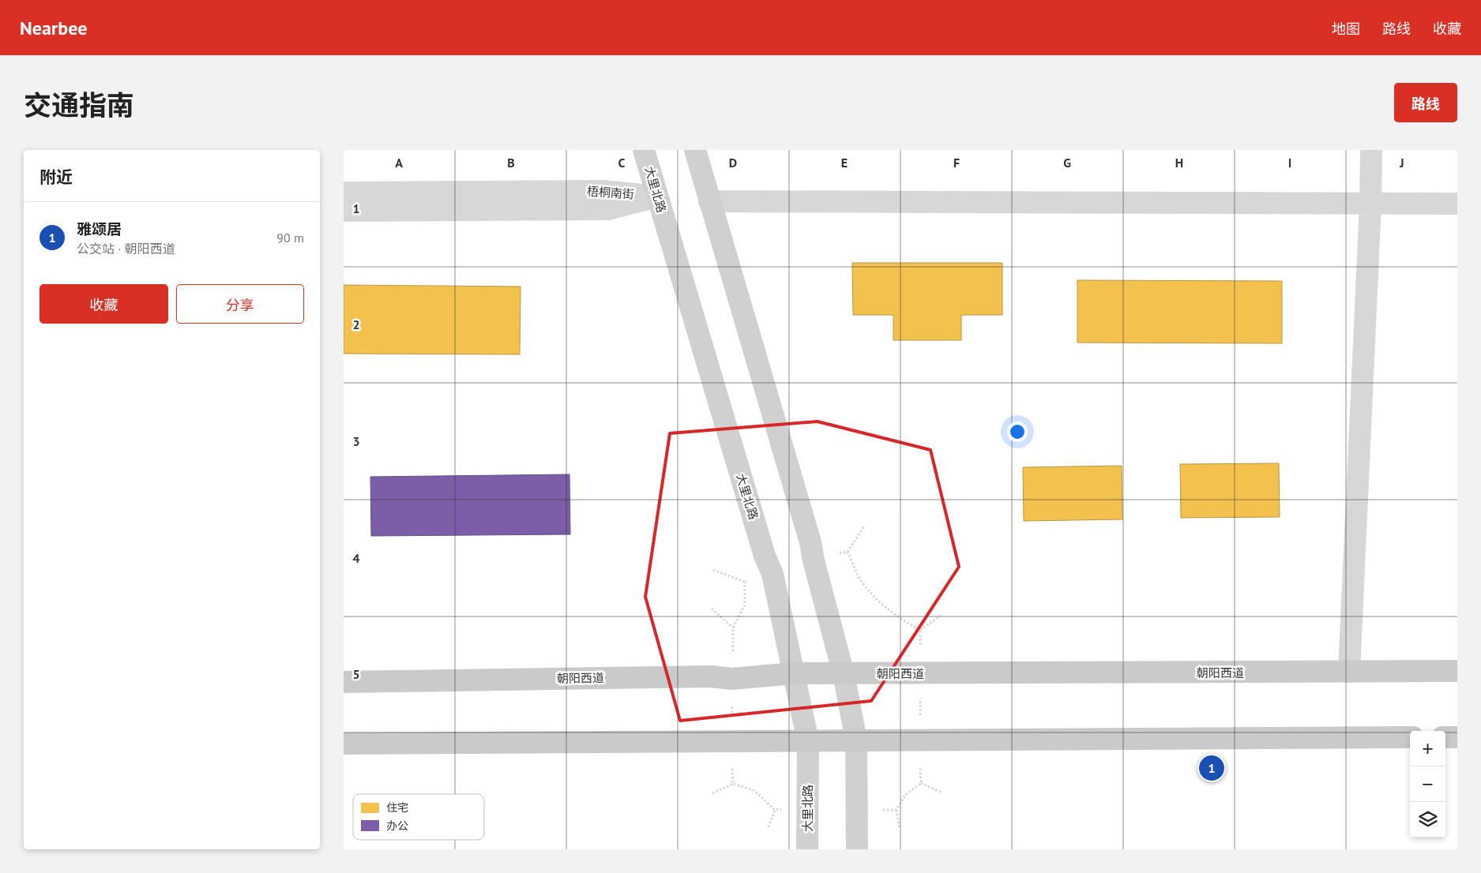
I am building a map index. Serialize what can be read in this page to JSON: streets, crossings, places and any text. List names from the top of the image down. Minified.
{"streets":{"main road":["大里北路","朝阳西道"],"street":["梧桐南街"]},"crossings":[["大里北路","梧桐南街"],["大里北路","朝阳西道"]],"legend":["住宅","办公"],"page":{"header":"Nearbee","nav":["地图","路线","收藏"],"title":"交通指南","buttons":["路线",["收藏","分享"]],"heading":"附近","list":[{"mark":"1","name":"雅颂居","note":"公交站 · 朝阳西道","value":"90 m"}],"map_buttons":["+","−"],"pins":"1"},"grid":{"columns":["A","B","C","D","E","F","G","H","I","J"],"rows":["1","2","3","4","5"]}}
